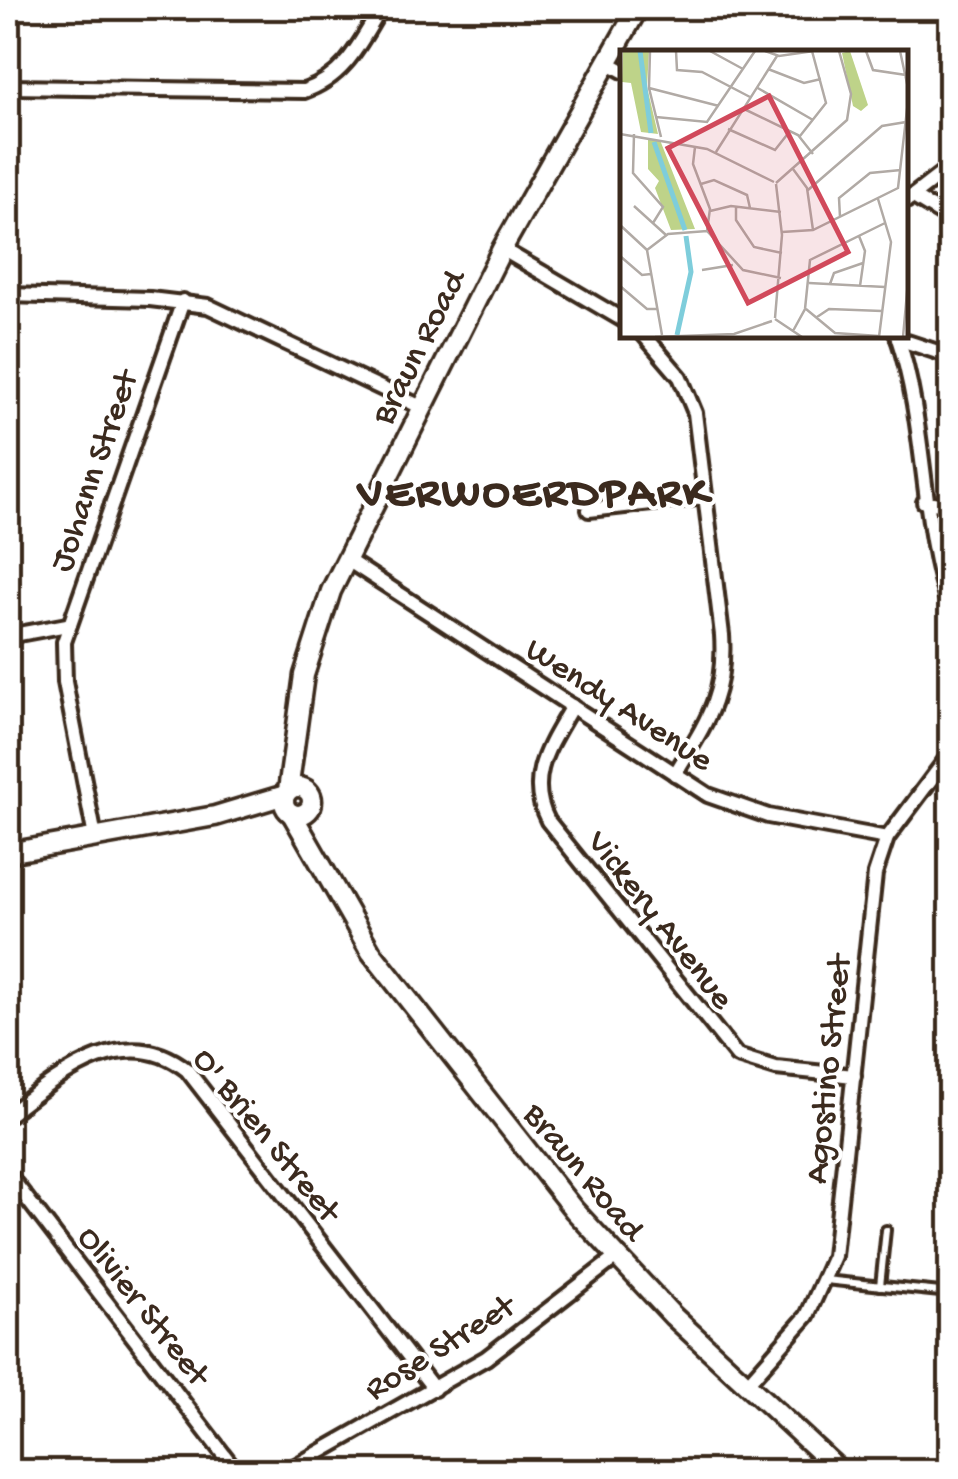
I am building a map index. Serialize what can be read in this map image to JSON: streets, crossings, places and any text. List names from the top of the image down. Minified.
{"streets":{"street":["Braun Road","Johann Street","Wendy Avenue","Vickery Avenue","Agostino Street","O' Brien Street","Olivier Street","Rose Street"]},"crossings":[["Braun Road","Wendy Avenue"],["Braun Road","Agostino Street"],["Braun Road","Rose Street"],["Wendy Avenue","Vickery Avenue"],["Wendy Avenue","Agostino Street"],["Vickery Avenue","Agostino Street"],["O' Brien Street","Rose Street"]],"districts":["VERWOERDPARK"]}
